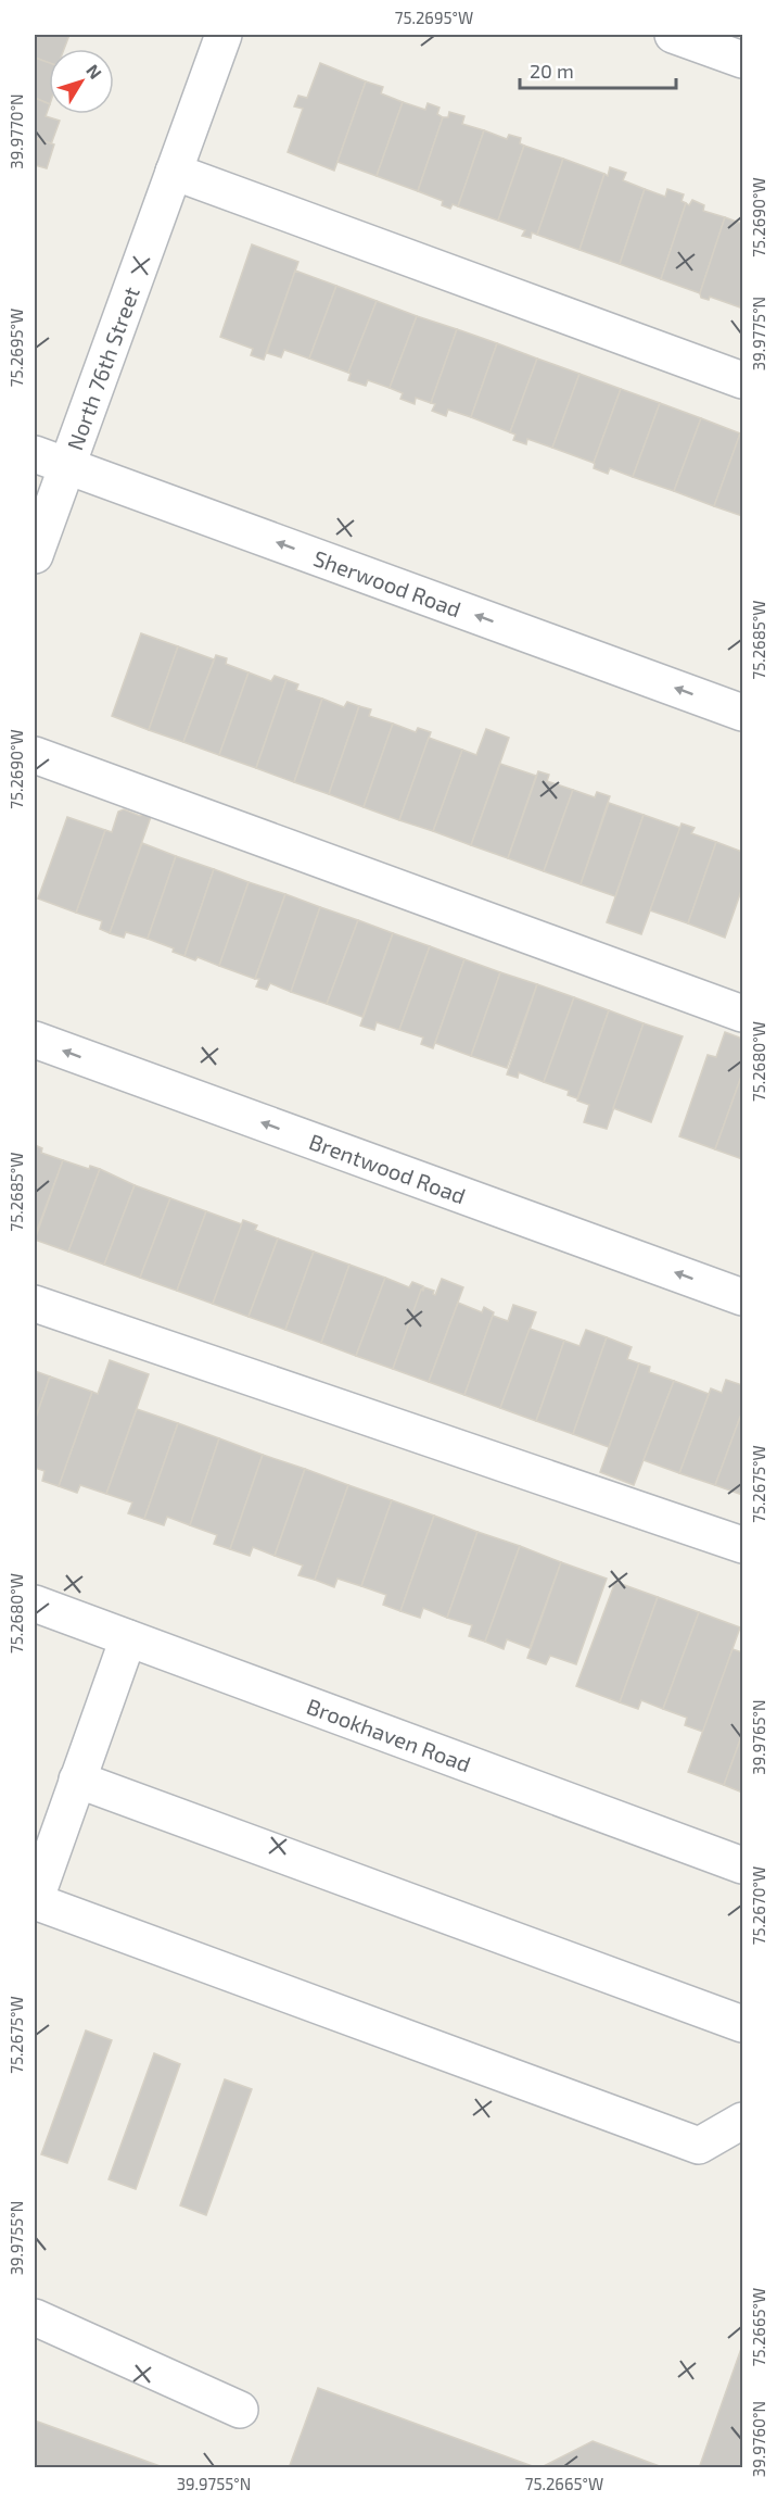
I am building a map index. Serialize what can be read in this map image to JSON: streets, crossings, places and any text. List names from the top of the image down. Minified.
{"streets":{"street":["North 76th Street","Sherwood Road","Brentwood Road","Brookhaven Road"]},"crossings":[["North 76th Street","Sherwood Road"]],"scale_bar":"20 m","north":"top right","coordinates":["75.2695°W","39.9770°N","75.2690°W","39.9775°N","75.2685°W","75.2680°W","75.2675°W","39.9765°N","75.2670°W","39.9755°N","75.2665°W","39.9760°N"]}
